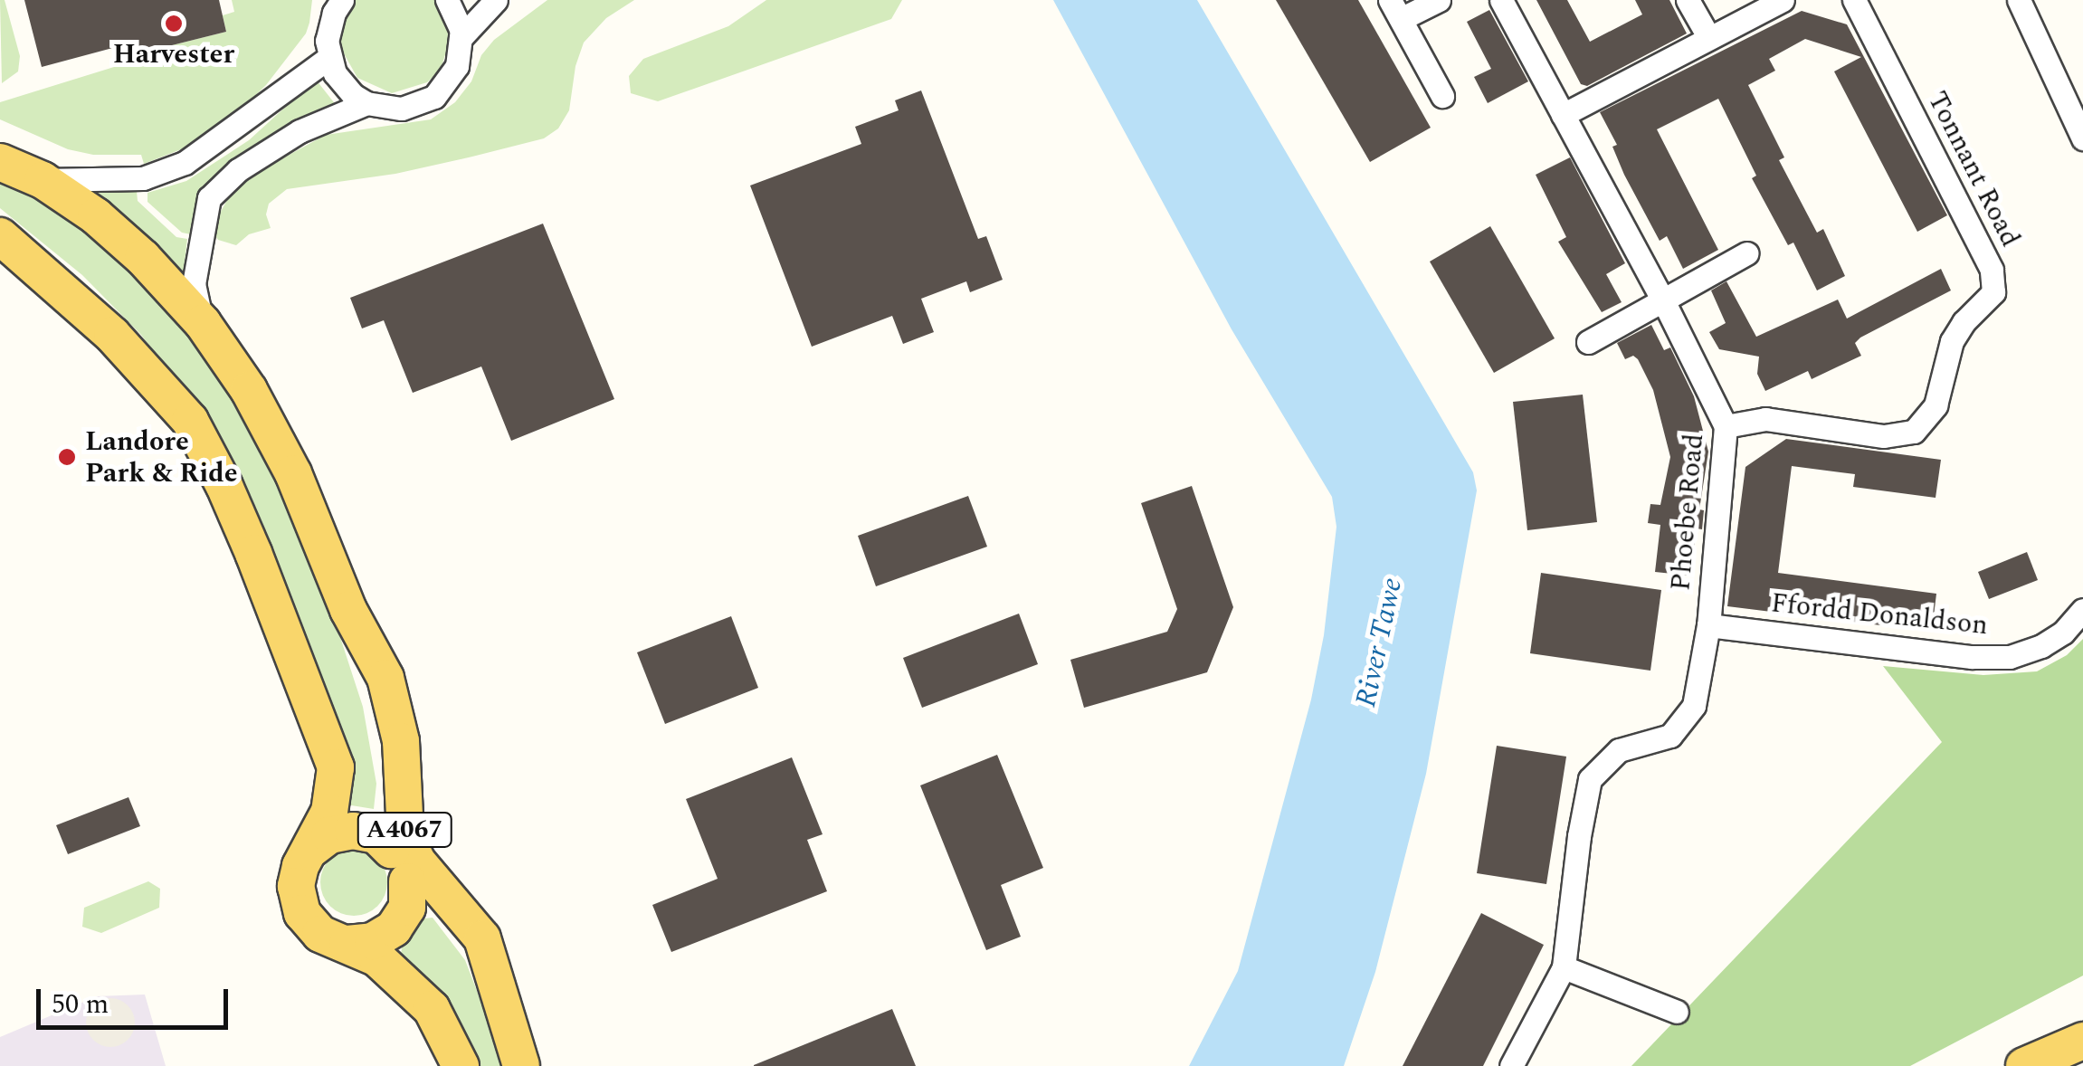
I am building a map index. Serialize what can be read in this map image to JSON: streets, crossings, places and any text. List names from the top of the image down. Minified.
{"streets":{"main road":["A4067"],"street":["Tonnant Road","Phoebe Road","Ffordd Donaldson"]},"crossings":[["Tonnant Road","Phoebe Road"],["Phoebe Road","Ffordd Donaldson"]],"water":["River Tawe"],"places":["Harvester","Landore Park & Ride"],"scale_bar":"50 m"}
